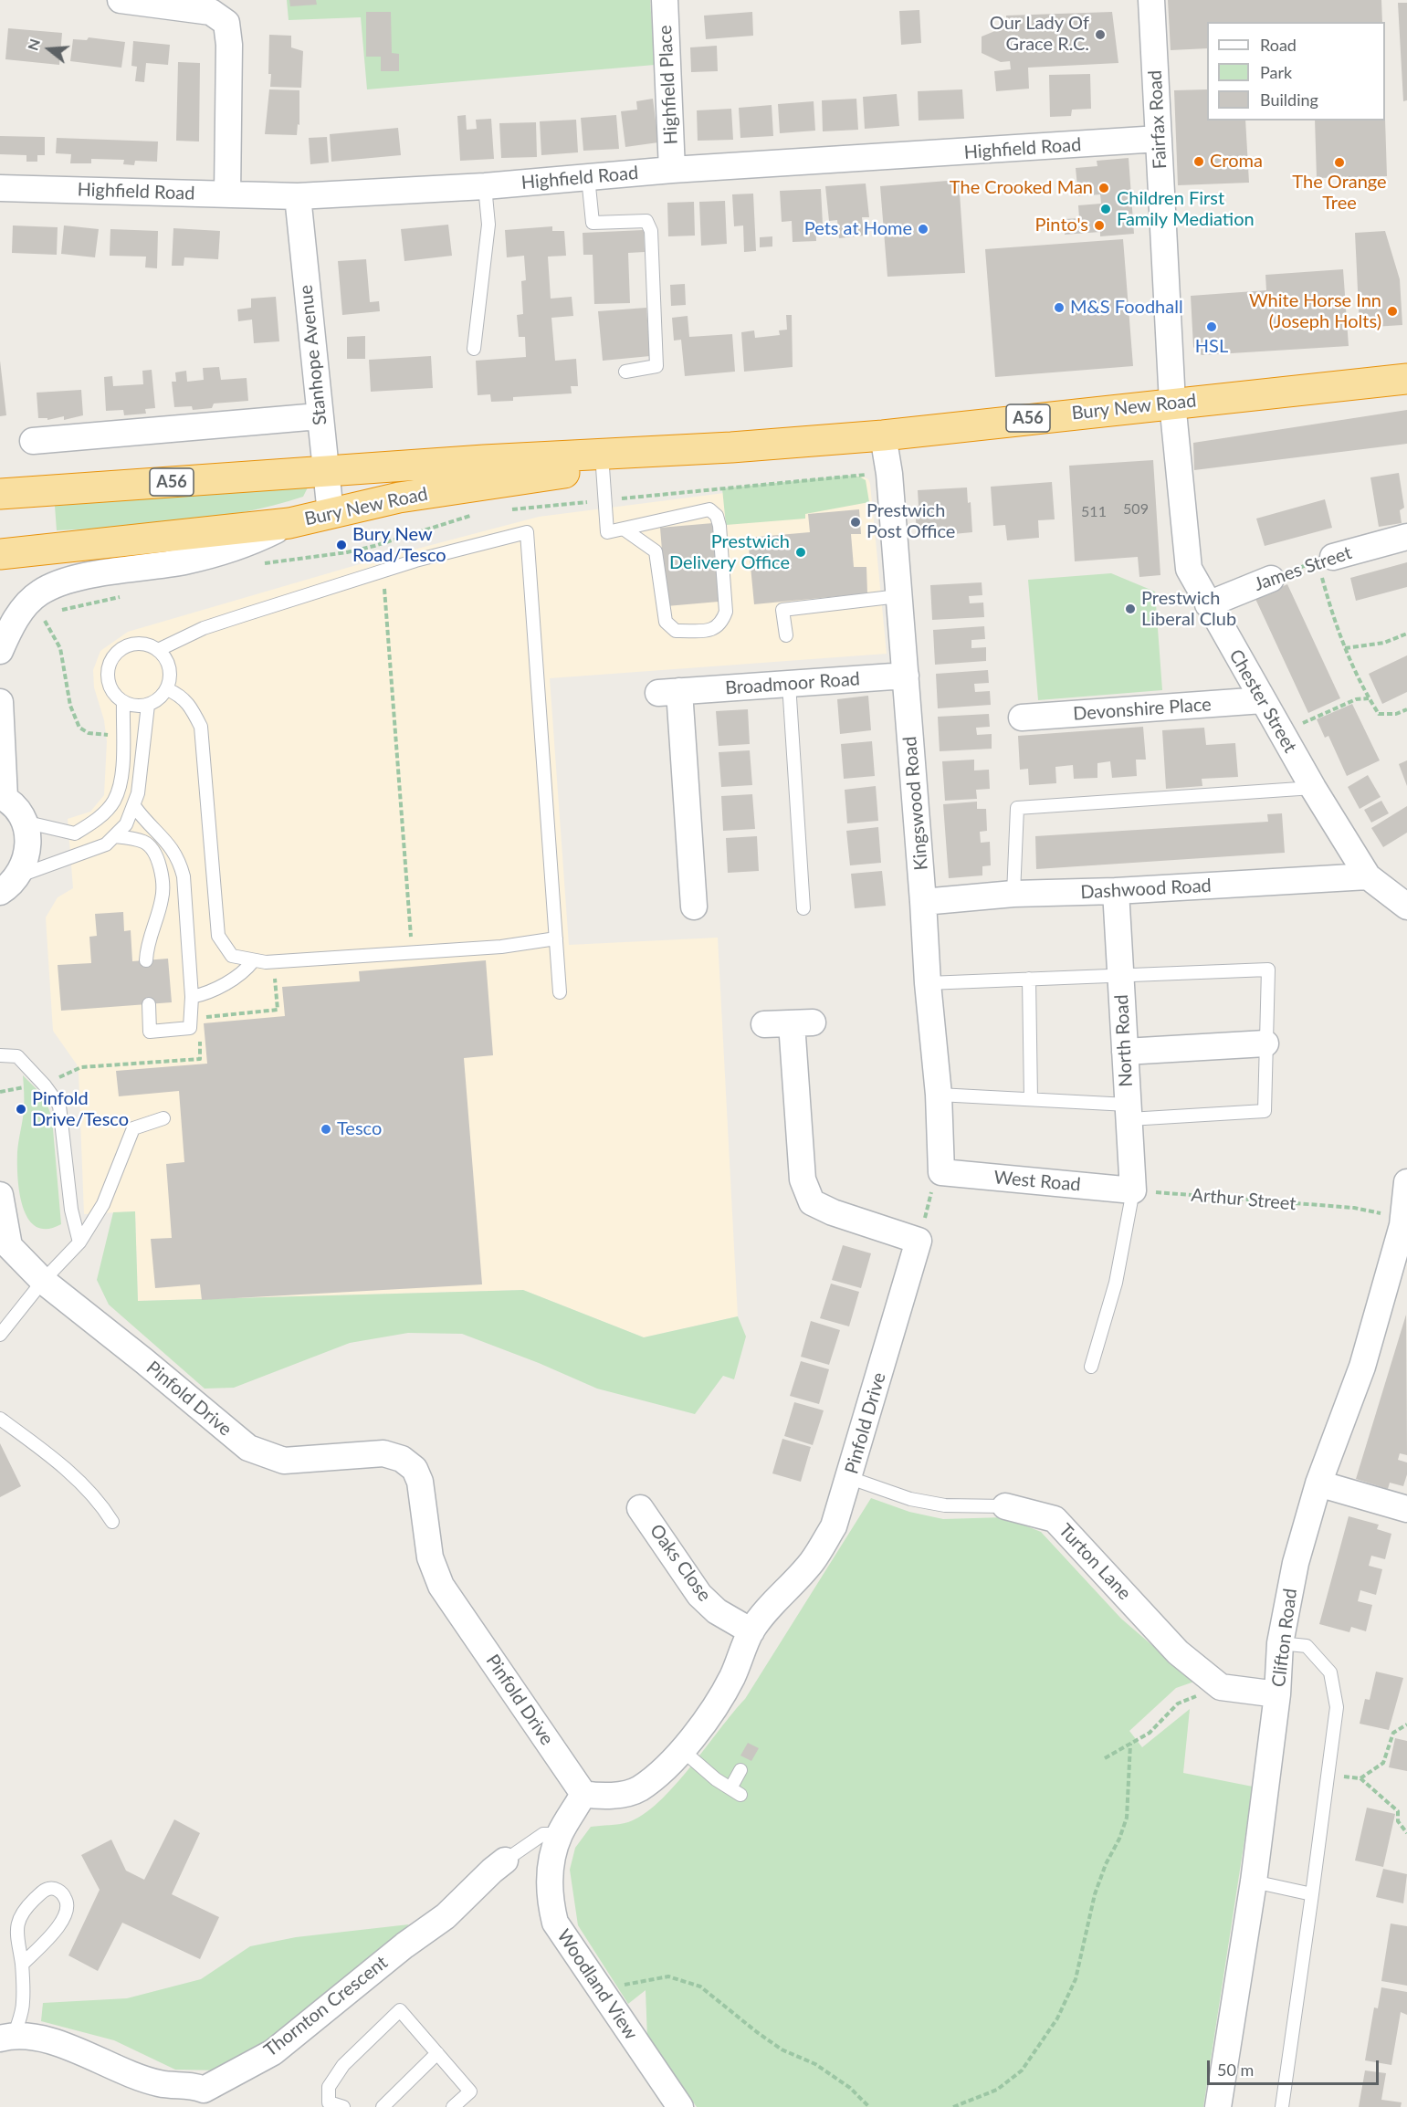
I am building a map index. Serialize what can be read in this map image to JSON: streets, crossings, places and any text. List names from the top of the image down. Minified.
{"streets":{"highway":["Bury New Road","A56"],"street":["Highfield Place","Fairfax Road","Highfield Road","Stanhope Avenue","James Street","Broadmoor Road","Chester Street","Devonshire Place","Kingswood Road","Dashwood Road","North Road","West Road","Pinfold Drive","Turton Lane","Oaks Close","Clifton Road","Woodland View","Thornton Crescent"],"path":["Arthur Street"]},"crossings":[["Highfield Place","Highfield Road"],["Fairfax Road","Highfield Road"],["Fairfax Road","Bury New Road"],["Fairfax Road","Chester Street"],["Highfield Road","Stanhope Avenue"],["Stanhope Avenue","Bury New Road"],["Bury New Road","Chester Street"],["Bury New Road","Kingswood Road"],["James Street","Chester Street"],["Broadmoor Road","Kingswood Road"],["Chester Street","Devonshire Place"],["Chester Street","Dashwood Road"],["Kingswood Road","Dashwood Road"],["Kingswood Road","West Road"],["Dashwood Road","North Road"],["North Road","West Road"],["North Road","Arthur Street"],["West Road","Arthur Street"],["Arthur Street","Clifton Road"],["Pinfold Drive","Turton Lane"],["Pinfold Drive","Oaks Close"],["Pinfold Drive","Woodland View"]],"places":["Our Lady Of Grace R.C.","Croma","The Orange Tree","The Crooked Man","Children First Family Mediation","Pinto's","Pets at Home","M&S Foodhall","White Horse Inn (Joseph Holts)","HSL","Prestwich Post Office","Bury New Road/Tesco","Prestwich Delivery Office","Prestwich Liberal Club","Pinfold Drive/Tesco","Tesco"],"house_numbers":["509","511"],"legend":["Road","Park","Building"],"scale_bar":"50 m","north":"left"}
